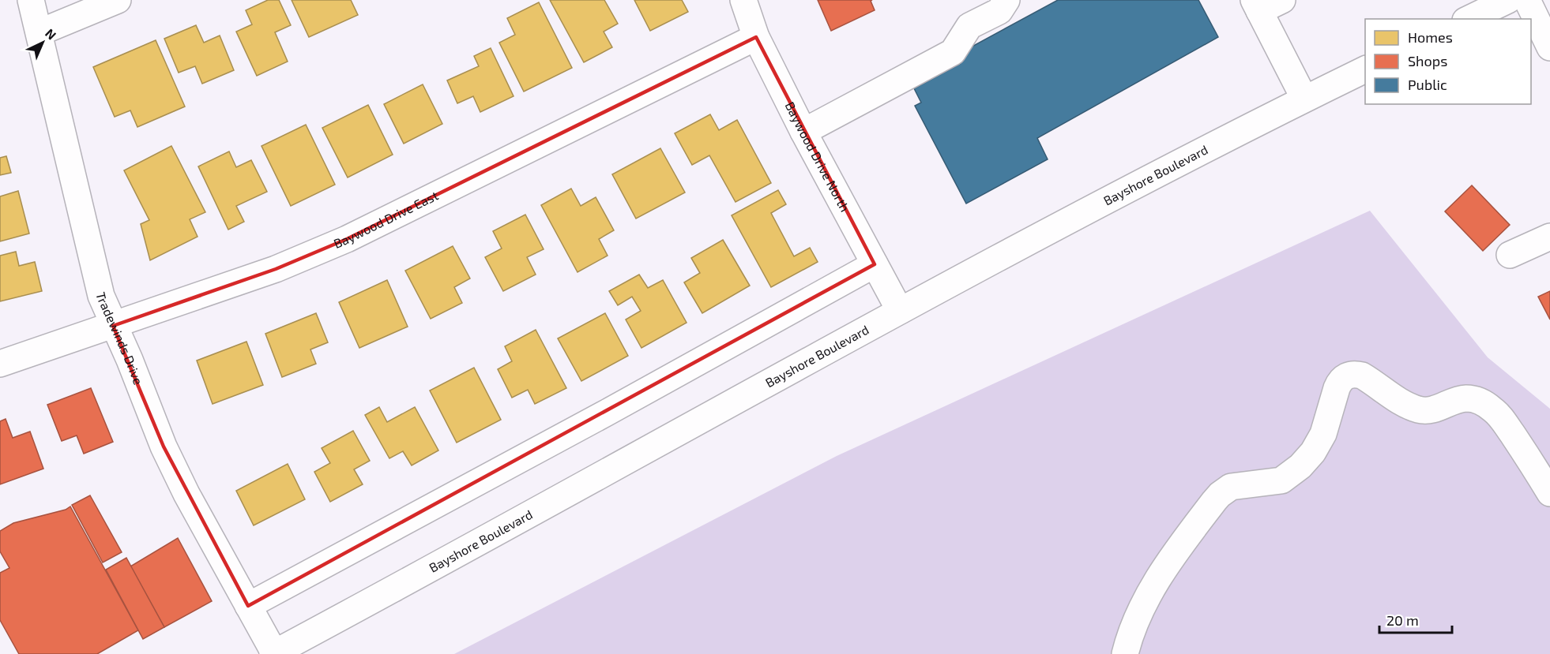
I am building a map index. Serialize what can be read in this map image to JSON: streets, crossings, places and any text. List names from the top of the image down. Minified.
{"streets":{"street":["Baywood Drive North","Bayshore Boulevard","Baywood Drive East","Tradewinds Drive"]},"crossings":[["Baywood Drive North","Bayshore Boulevard"],["Baywood Drive North","Baywood Drive East"],["Bayshore Boulevard","Tradewinds Drive"],["Baywood Drive East","Tradewinds Drive"]],"legend":["Homes","Shops","Public"],"scale_bar":"20 m","north":"top right"}
